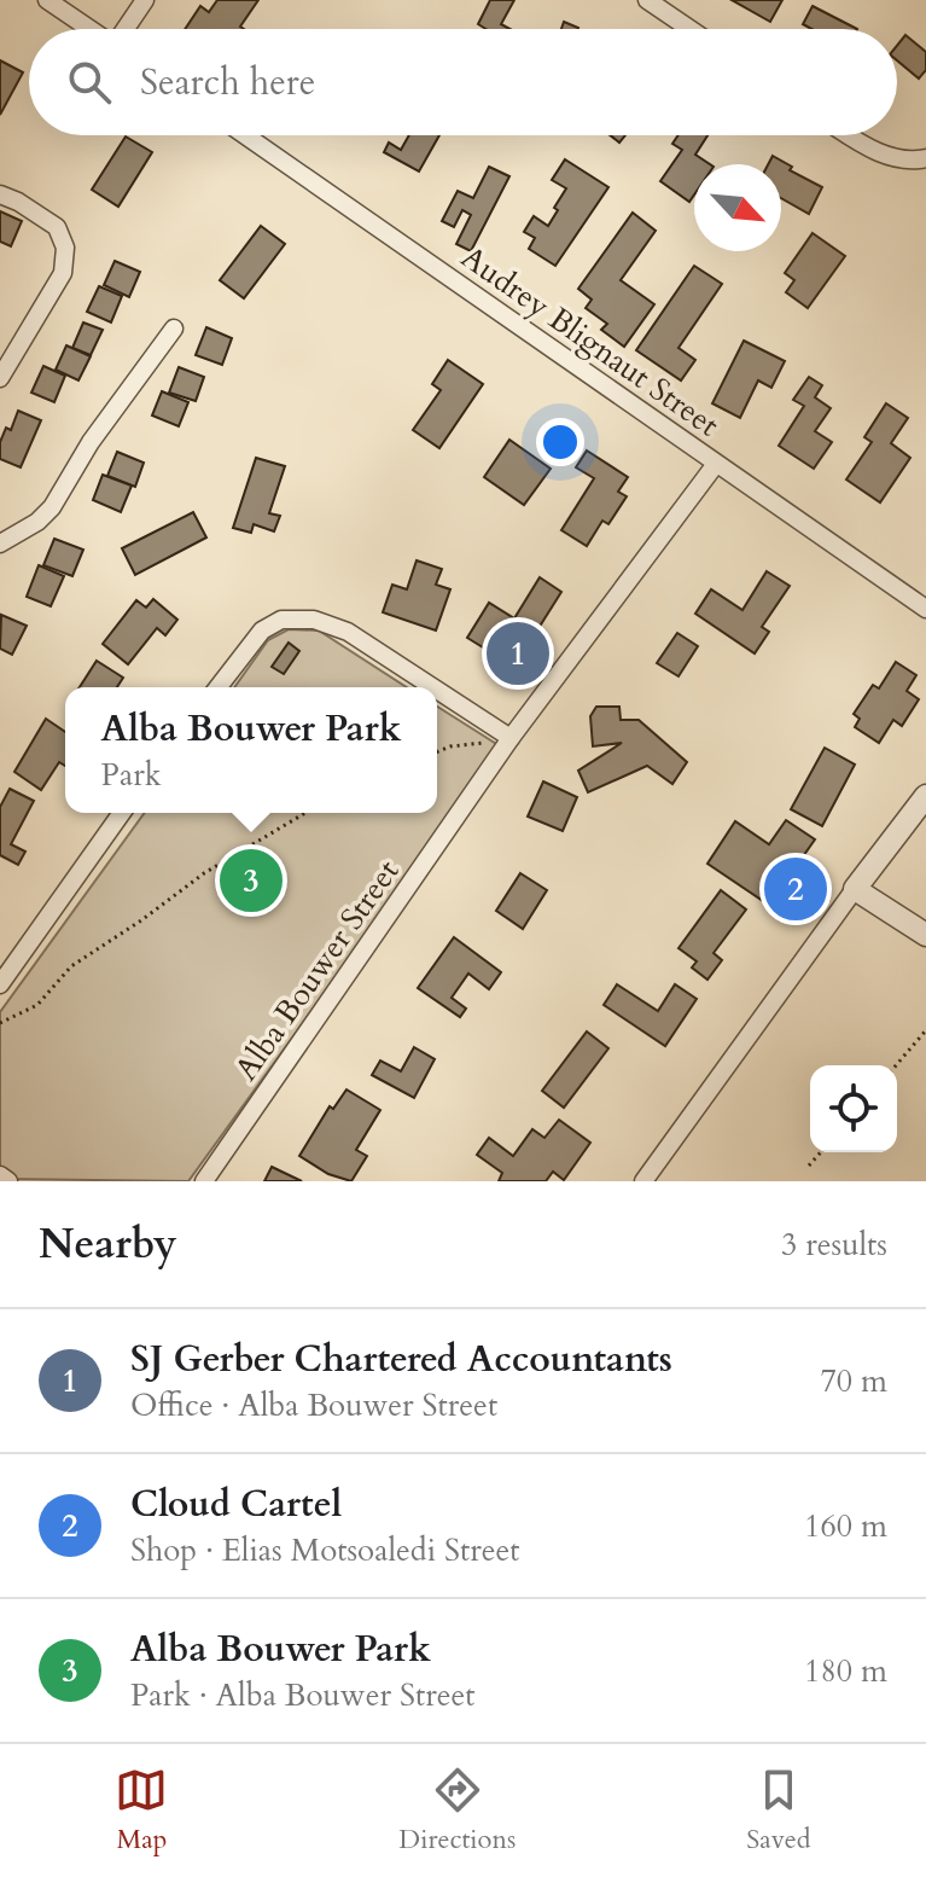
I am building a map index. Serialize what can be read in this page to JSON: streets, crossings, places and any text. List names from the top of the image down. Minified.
{"streets":{"street":["Audrey Blignaut Street","Alba Bouwer Street"]},"crossings":[["Audrey Blignaut Street","Alba Bouwer Street"]],"north":"bottom right","page":{"search":"Search here","pins":["1","3","2"],"popup":["Alba Bouwer Park","Park"],"heading":["Nearby","3 results"],"list":[{"mark":"1","name":"SJ Gerber Chartered Accountants","note":"Office · Alba Bouwer Street","value":"70 m"},{"mark":"2","name":"Cloud Cartel","note":"Shop · Elias Motsoaledi Street","value":"160 m"},{"mark":"3","name":"Alba Bouwer Park","note":"Park · Alba Bouwer Street","value":"180 m"}],"nav":["Map","Directions","Saved"]}}
